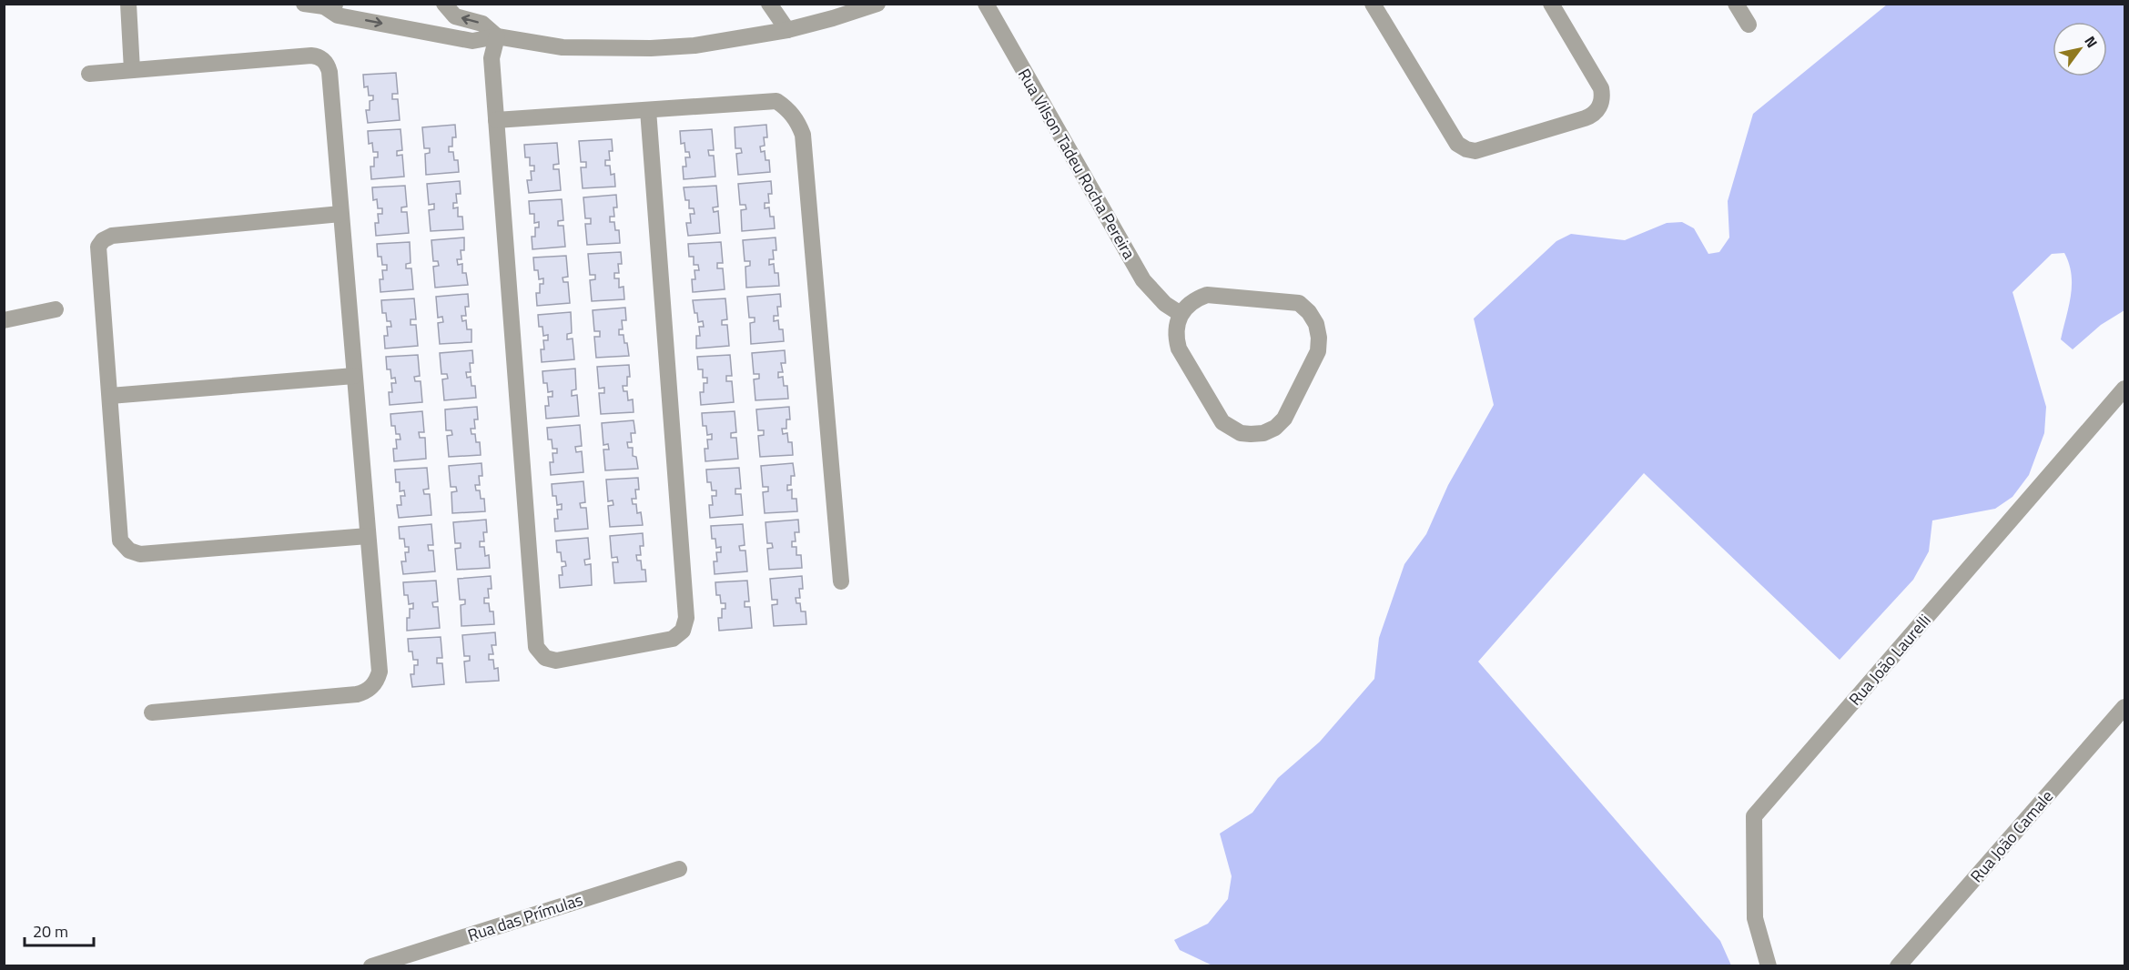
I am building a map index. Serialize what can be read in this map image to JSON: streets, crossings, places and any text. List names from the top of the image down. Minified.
{"streets":{"street":["Rua Vilson Tadeu Rocha Pereira","Rua João Laurelli","Rua João Camale","Rua das Prímulas"]},"scale_bar":"20 m","north":"top right"}
